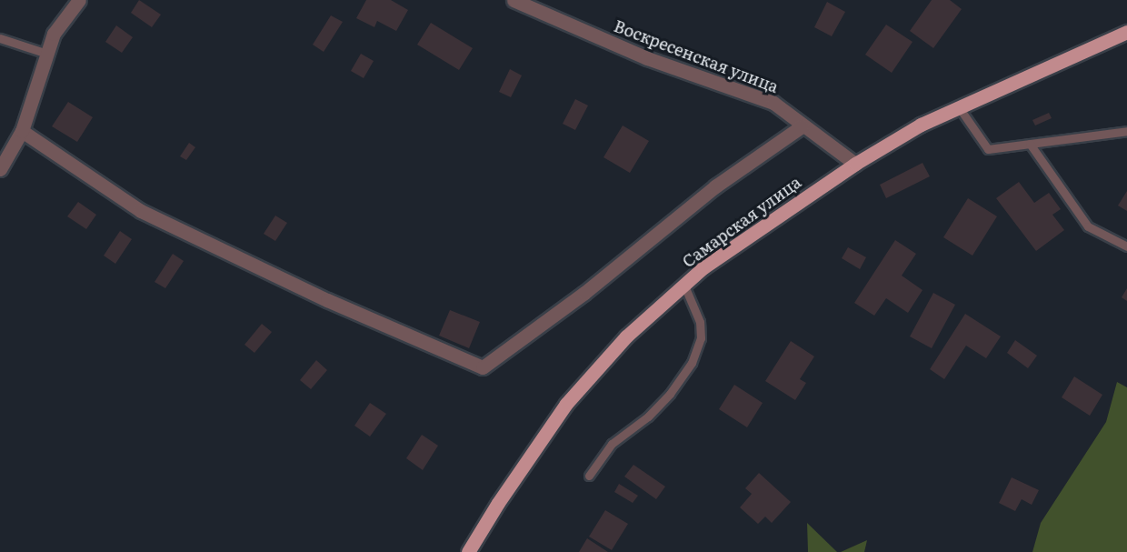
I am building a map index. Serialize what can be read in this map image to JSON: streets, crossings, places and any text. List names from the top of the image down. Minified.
{"streets":{"main road":["Самарская улица"],"street":["Воскресенская улица"]},"crossings":[["Воскресенская улица","Самарская улица"]]}
